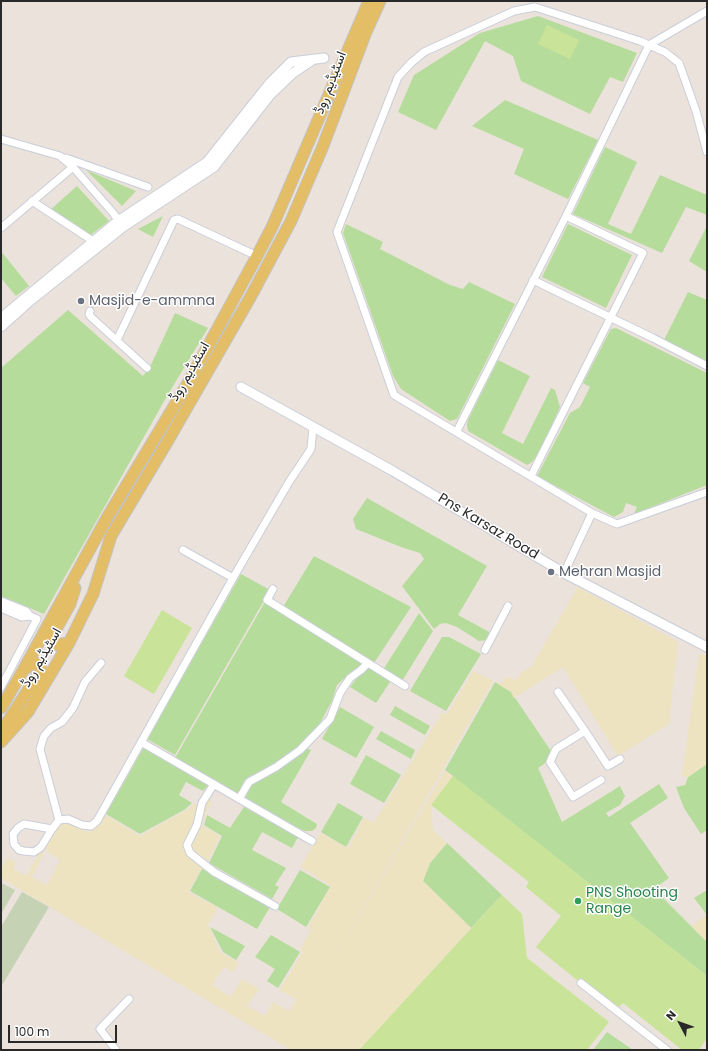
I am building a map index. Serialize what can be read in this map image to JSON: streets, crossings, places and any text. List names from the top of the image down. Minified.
{"streets":{"main road":["اسٹیڈیم روڈ"],"street":["Pns Karsaz Road"]},"places":["Masjid-e-ammna","Mehran Masjid","PNS Shooting Range"],"scale_bar":"100 m","north":"top left"}
